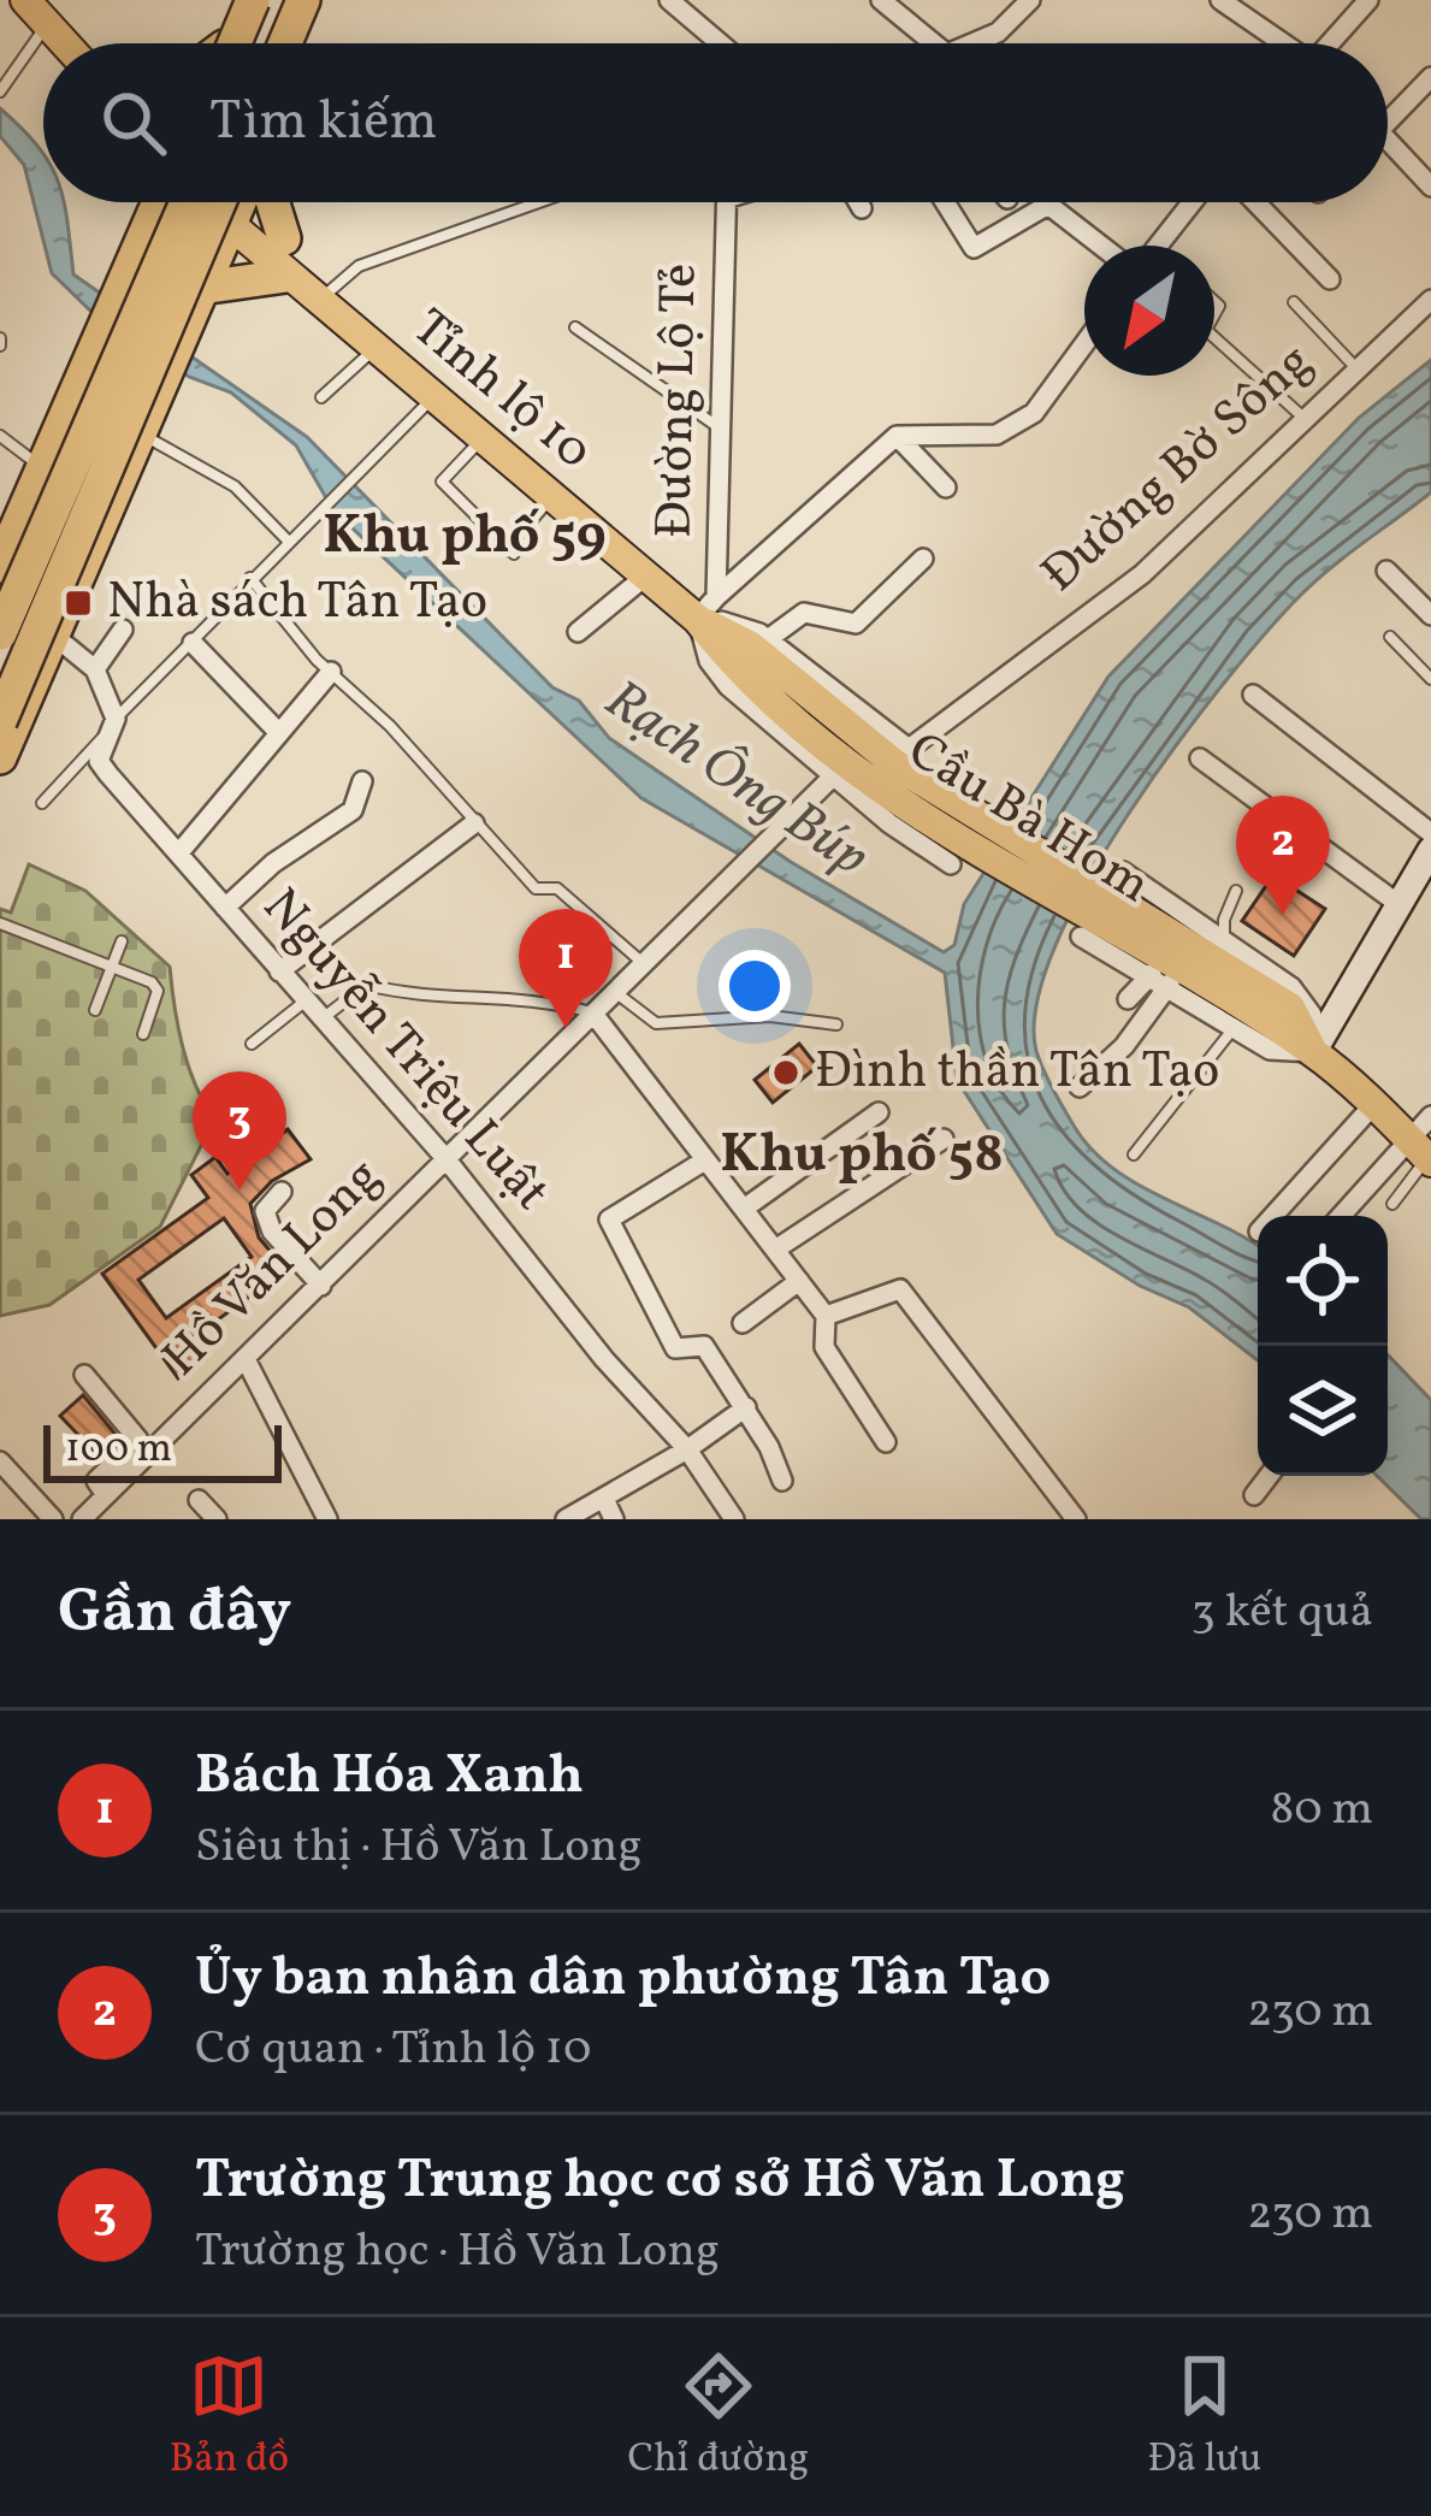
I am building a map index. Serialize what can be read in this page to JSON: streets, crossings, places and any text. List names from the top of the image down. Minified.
{"streets":{"main road":["Tỉnh lộ 10","Cầu Bà Hom"],"street":["Đường Lộ Tẻ","Đường Bờ Sông","Nguyễn Triệu Luật","Hồ Văn Long"]},"crossings":[["Tỉnh lộ 10","Đường Lộ Tẻ"],["Tỉnh lộ 10","Đường Bờ Sông"],["Tỉnh lộ 10","Cầu Bà Hom"],["Tỉnh lộ 10","Hồ Văn Long"],["Nguyễn Triệu Luật","Hồ Văn Long"]],"districts":["Khu phố 59","Khu phố 58"],"water":["Rạch Ông Búp"],"places":{"transit":["Nhà sách Tân Tạo"],"other":["Đình thần Tân Tạo"]},"scale_bar":"100 m","north":"bottom left","page":{"search":"Tìm kiếm","pins":["2","1","3"],"scale":"100 m","heading":["Gần đây","3 kết quả"],"list":[{"mark":"1","name":"Bách Hóa Xanh","note":"Siêu thị · Hồ Văn Long","value":"80 m"},{"mark":"2","name":"Ủy ban nhân dân phường Tân Tạo","note":"Cơ quan · Tỉnh lộ 10","value":"230 m"},{"mark":"3","name":"Trường Trung học cơ sở Hồ Văn Long","note":"Trường học · Hồ Văn Long","value":"230 m"}],"nav":["Bản đồ","Chỉ đường","Đã lưu"]}}
